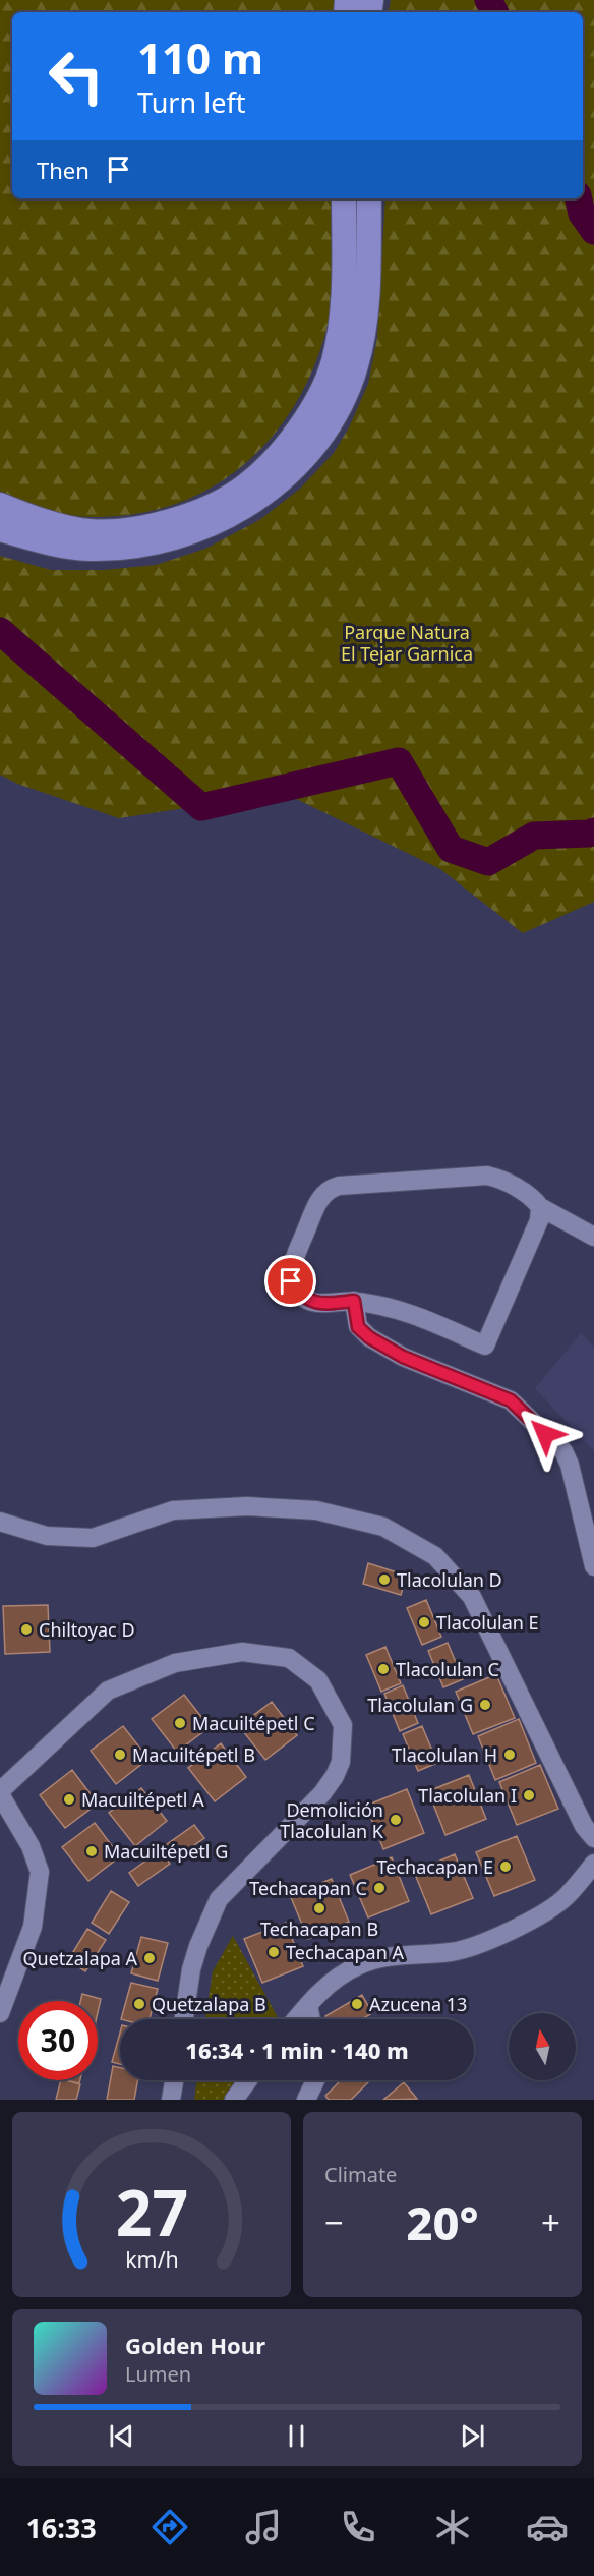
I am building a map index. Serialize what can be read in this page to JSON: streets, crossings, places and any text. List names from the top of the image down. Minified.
{"parks":["Parque Natura El Tejar Garnica"],"places":["Tlacolulan D","Tlacolulan E","Chiltoyac D","Tlacolulan C","Tlacolulan G","Macuiltépetl C","Macuiltépetl B","Tlacolulan H","Tlacolulan I","Macuiltépetl A","Demolición Tlacolulan K","Macuiltépetl G","Techacapan E","Techacapan C","Techacapan B","Techacapan A","Quetzalapa A","Quetzalapa B","Azucena 13"],"north":"top","page":{"turn":["110 m","Turn left"],"then":"Then","limit":"30","trip":"16:34 · 1 min · 140 m","tile":"Climate","heat":["−","20°","+"],"song":["Golden Hour","Lumen"],"tabs":"16:33","gauge":["27","km/h"]}}
